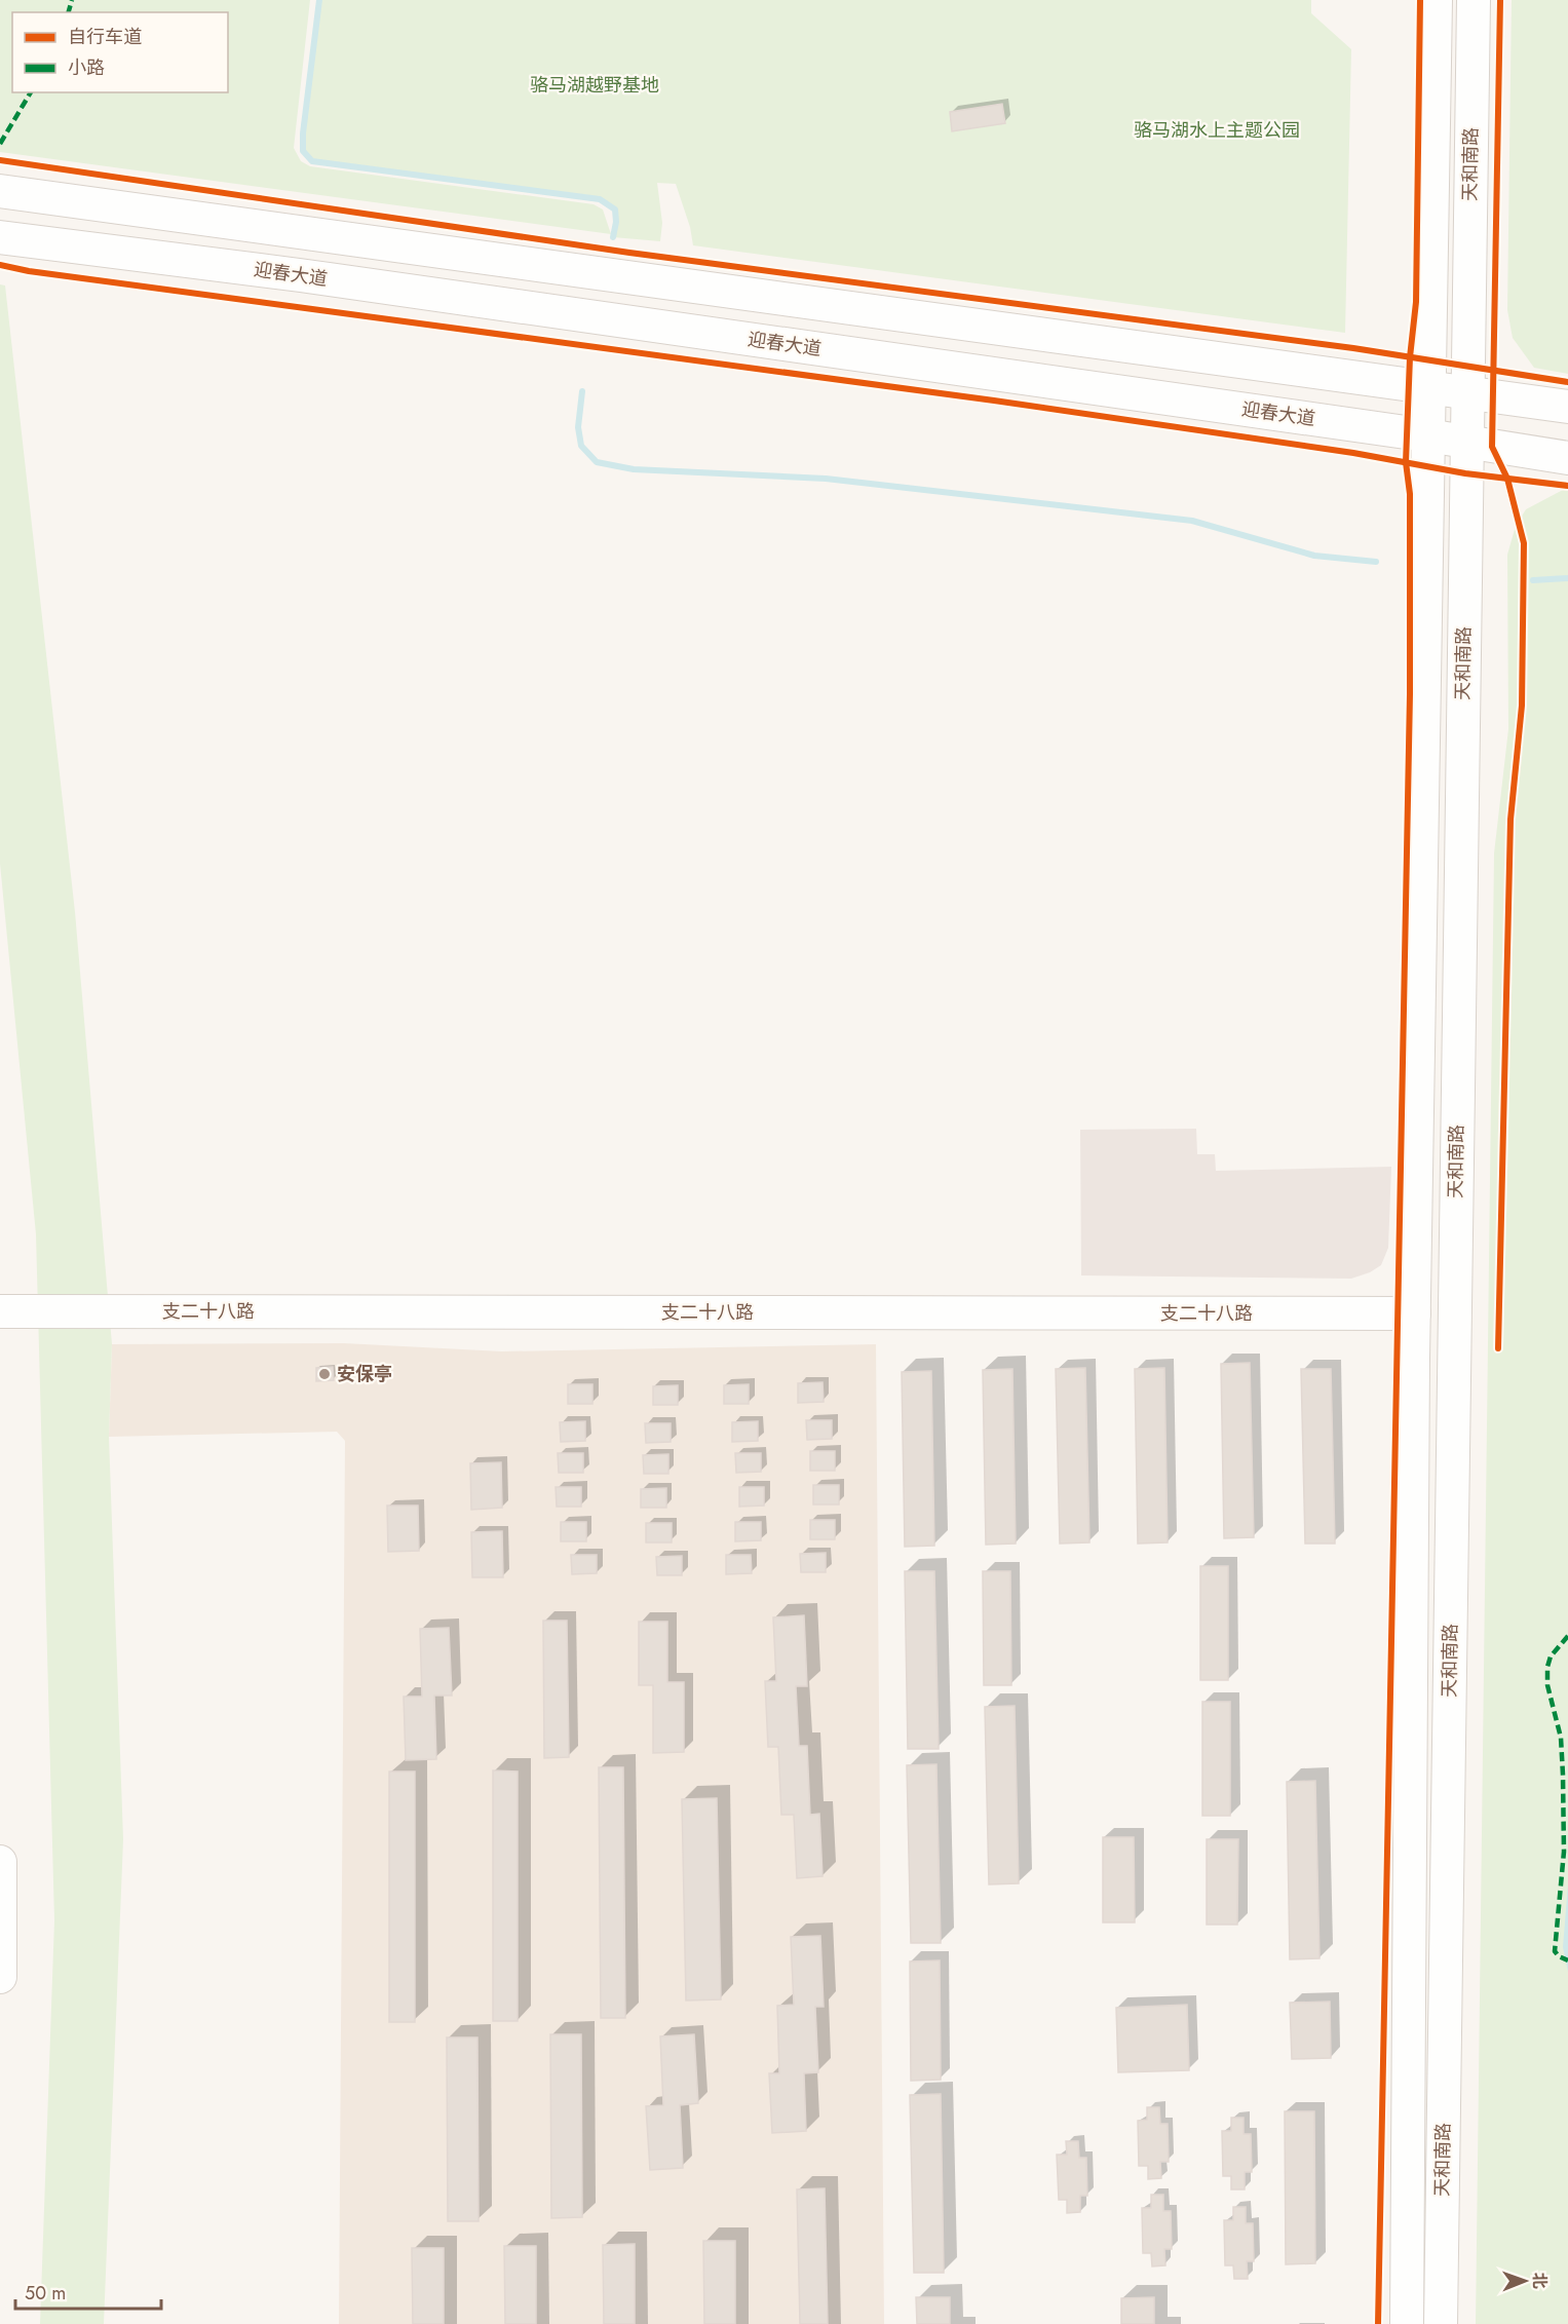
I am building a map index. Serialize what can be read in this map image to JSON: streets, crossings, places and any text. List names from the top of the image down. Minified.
{"streets":{"street":["天和南路","迎春大道","支二十八路"]},"crossings":[["天和南路","迎春大道"],["天和南路","支二十八路"]],"parks":["骆马湖越野基地","骆马湖水上主题公园"],"places":["安保亭"],"legend":["自行车道","小路"],"scale_bar":"50 m","north":"right"}
